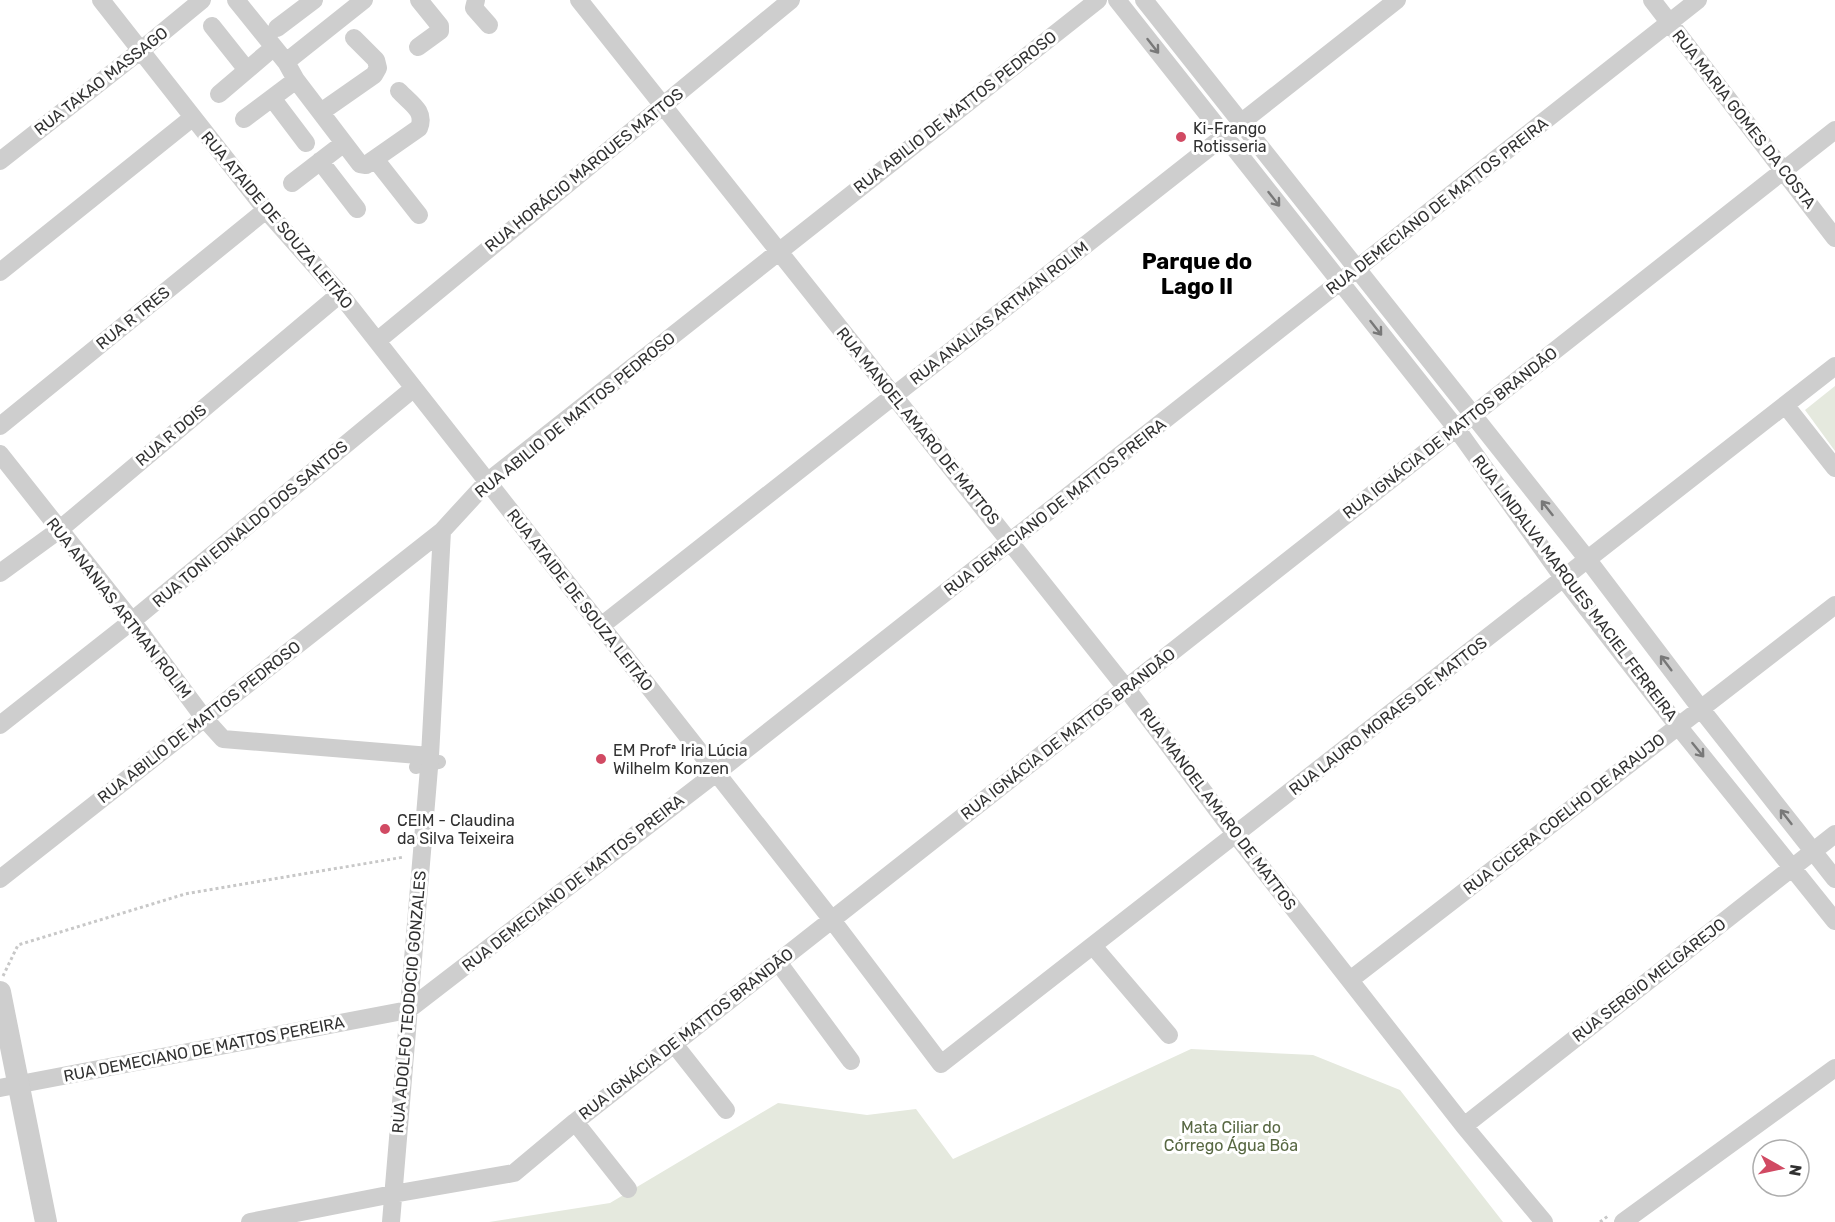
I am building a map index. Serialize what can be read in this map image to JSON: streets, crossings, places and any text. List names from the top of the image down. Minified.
{"streets":{"street":["RUA TAKAO MASSAGO","RUA ABILIO DE MATTOS PEDROSO","RUA MARIA GOMES DA COSTA","RUA HORÁCIO MARQUES MATTOS","RUA DEMECIANO DE MATTOS PREIRA","RUA ATAIDE DE SOUZA LEITÃO","RUA ANALIAS ARTMAN ROLIM","RUA R TRES","RUA MANOEL AMARO DE MATTOS","RUA IGNÁCIA DE MATTOS BRANDÃO","RUA R DOIS","RUA TONI EDNALDO DOS SANTOS","RUA LINDALVA MARQUES MACIEL FERREIRA","RUA ANANIAS ARTMAN ROLIM","RUA LAURO MORAES DE MATTOS","RUA CICERA COELHO DE ARAUJO","RUA SERGIO MELGAREJO","RUA ADOLFO TEODOCIO GONZALES","RUA DEMECIANO DE MATTOS PEREIRA"]},"crossings":[["RUA TAKAO MASSAGO","RUA ATAIDE DE SOUZA LEITÃO"],["RUA ABILIO DE MATTOS PEDROSO","RUA ATAIDE DE SOUZA LEITÃO"],["RUA ABILIO DE MATTOS PEDROSO","RUA MANOEL AMARO DE MATTOS"],["RUA ABILIO DE MATTOS PEDROSO","RUA ANANIAS ARTMAN ROLIM"],["RUA ABILIO DE MATTOS PEDROSO","RUA ADOLFO TEODOCIO GONZALES"],["RUA MARIA GOMES DA COSTA","RUA DEMECIANO DE MATTOS PREIRA"],["RUA MARIA GOMES DA COSTA","RUA IGNÁCIA DE MATTOS BRANDÃO"],["RUA HORÁCIO MARQUES MATTOS","RUA ATAIDE DE SOUZA LEITÃO"],["RUA HORÁCIO MARQUES MATTOS","RUA MANOEL AMARO DE MATTOS"],["RUA DEMECIANO DE MATTOS PREIRA","RUA ATAIDE DE SOUZA LEITÃO"],["RUA DEMECIANO DE MATTOS PREIRA","RUA MANOEL AMARO DE MATTOS"],["RUA DEMECIANO DE MATTOS PREIRA","RUA LINDALVA MARQUES MACIEL FERREIRA"],["RUA DEMECIANO DE MATTOS PREIRA","RUA ADOLFO TEODOCIO GONZALES"],["RUA DEMECIANO DE MATTOS PREIRA","RUA DEMECIANO DE MATTOS PEREIRA"],["RUA ATAIDE DE SOUZA LEITÃO","RUA ANALIAS ARTMAN ROLIM"],["RUA ATAIDE DE SOUZA LEITÃO","RUA R TRES"],["RUA ATAIDE DE SOUZA LEITÃO","RUA IGNÁCIA DE MATTOS BRANDÃO"],["RUA ATAIDE DE SOUZA LEITÃO","RUA R DOIS"],["RUA ATAIDE DE SOUZA LEITÃO","RUA TONI EDNALDO DOS SANTOS"],["RUA ATAIDE DE SOUZA LEITÃO","RUA LAURO MORAES DE MATTOS"],["RUA ANALIAS ARTMAN ROLIM","RUA MANOEL AMARO DE MATTOS"],["RUA ANALIAS ARTMAN ROLIM","RUA LINDALVA MARQUES MACIEL FERREIRA"],["RUA MANOEL AMARO DE MATTOS","RUA IGNÁCIA DE MATTOS BRANDÃO"],["RUA MANOEL AMARO DE MATTOS","RUA LAURO MORAES DE MATTOS"],["RUA MANOEL AMARO DE MATTOS","RUA CICERA COELHO DE ARAUJO"],["RUA MANOEL AMARO DE MATTOS","RUA SERGIO MELGAREJO"],["RUA IGNÁCIA DE MATTOS BRANDÃO","RUA LINDALVA MARQUES MACIEL FERREIRA"],["RUA IGNÁCIA DE MATTOS BRANDÃO","RUA ADOLFO TEODOCIO GONZALES"],["RUA R DOIS","RUA ANANIAS ARTMAN ROLIM"],["RUA TONI EDNALDO DOS SANTOS","RUA ANANIAS ARTMAN ROLIM"],["RUA LINDALVA MARQUES MACIEL FERREIRA","RUA LAURO MORAES DE MATTOS"],["RUA LINDALVA MARQUES MACIEL FERREIRA","RUA CICERA COELHO DE ARAUJO"],["RUA LINDALVA MARQUES MACIEL FERREIRA","RUA SERGIO MELGAREJO"],["RUA ANANIAS ARTMAN ROLIM","RUA ADOLFO TEODOCIO GONZALES"],["RUA ADOLFO TEODOCIO GONZALES","RUA DEMECIANO DE MATTOS PEREIRA"]],"districts":["Parque do Lago II"],"parks":["Mata Ciliar do Córrego Água Bôa"],"places":["Ki-Frango Rotisseria","EM Profª Iria Lúcia Wilhelm Konzen","CEIM - Claudina da Silva Teixeira"],"north":"right"}
